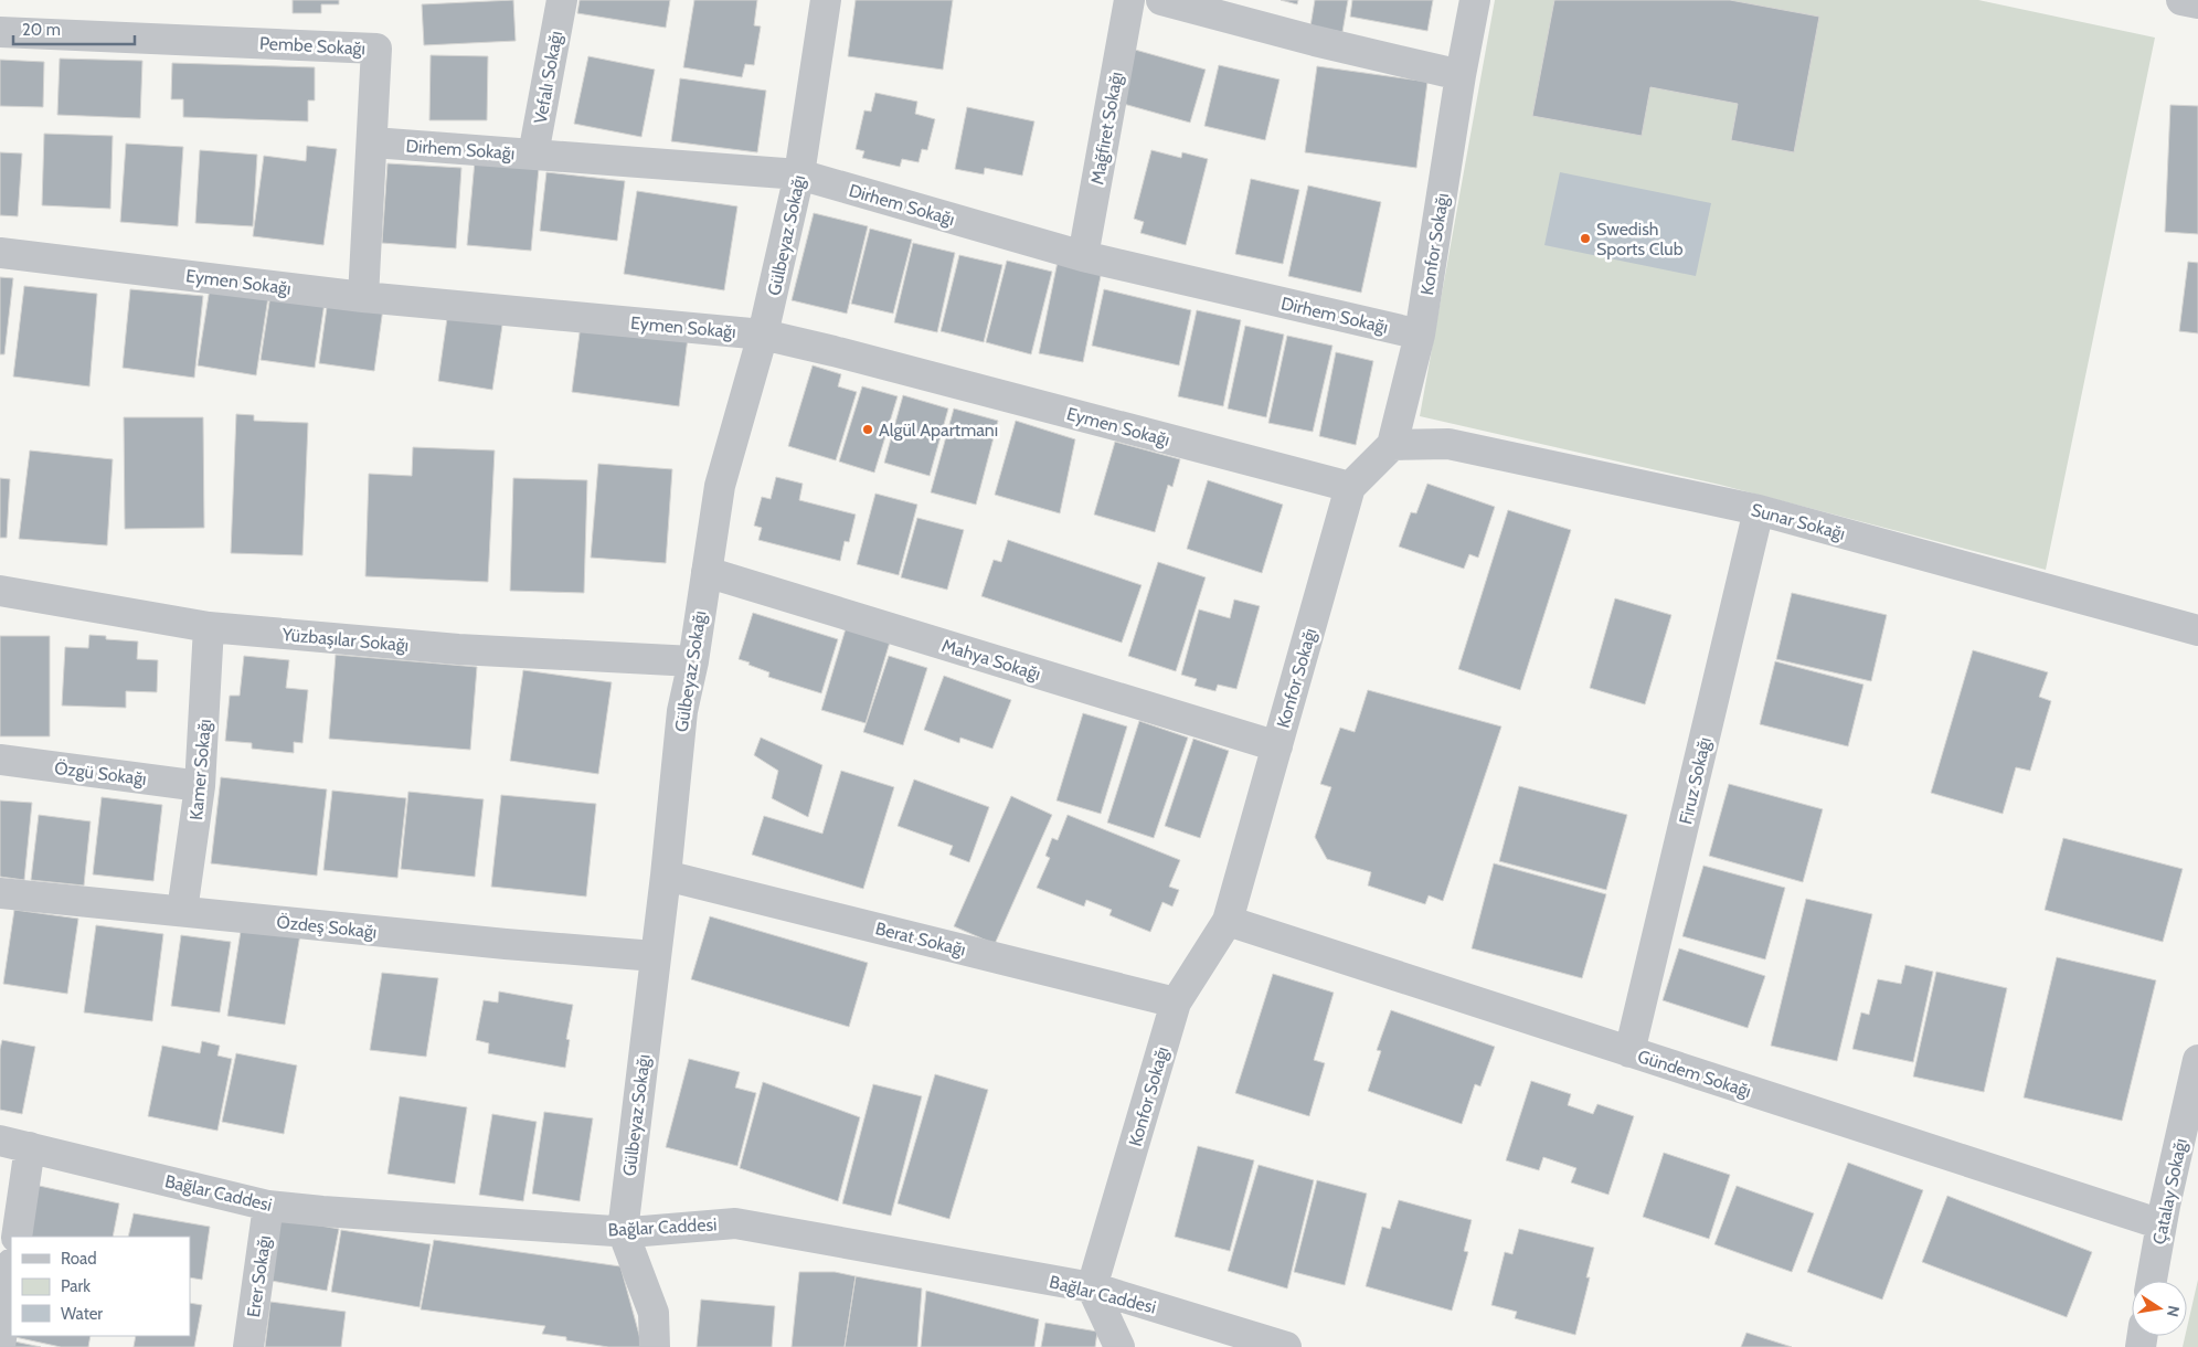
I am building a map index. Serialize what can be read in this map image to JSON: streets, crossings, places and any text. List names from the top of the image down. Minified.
{"streets":{"street":["Pembe Sokağı","Vefalı Sokağı","Mağfiret Sokağı","Dirhem Sokağı","Gülbeyaz Sokağı","Konfor Sokağı","Eymen Sokağı","Sunar Sokağı","Yüzbaşılar Sokağı","Mahya Sokağı","Kamer Sokağı","Özgü Sokağı","Firuz Sokağı","Özdeş Sokağı","Berat Sokağı","Gündem Sokağı","Çatalay Sokağı","Bağlar Caddesi","Erer Sokağı"]},"crossings":[["Pembe Sokağı","Dirhem Sokağı"],["Pembe Sokağı","Eymen Sokağı"],["Vefalı Sokağı","Dirhem Sokağı"],["Mağfiret Sokağı","Dirhem Sokağı"],["Dirhem Sokağı","Gülbeyaz Sokağı"],["Dirhem Sokağı","Konfor Sokağı"],["Gülbeyaz Sokağı","Eymen Sokağı"],["Gülbeyaz Sokağı","Yüzbaşılar Sokağı"],["Gülbeyaz Sokağı","Mahya Sokağı"],["Gülbeyaz Sokağı","Özdeş Sokağı"],["Gülbeyaz Sokağı","Berat Sokağı"],["Gülbeyaz Sokağı","Bağlar Caddesi"],["Konfor Sokağı","Eymen Sokağı"],["Konfor Sokağı","Sunar Sokağı"],["Konfor Sokağı","Mahya Sokağı"],["Konfor Sokağı","Berat Sokağı"],["Konfor Sokağı","Gündem Sokağı"],["Konfor Sokağı","Bağlar Caddesi"],["Sunar Sokağı","Firuz Sokağı"],["Yüzbaşılar Sokağı","Kamer Sokağı"],["Kamer Sokağı","Özgü Sokağı"],["Kamer Sokağı","Özdeş Sokağı"],["Firuz Sokağı","Gündem Sokağı"],["Gündem Sokağı","Çatalay Sokağı"],["Bağlar Caddesi","Erer Sokağı"]],"places":["Swedish Sports Club","Algül Apartmanı"],"legend":["Road","Park","Water"],"scale_bar":"20 m","north":"right"}
